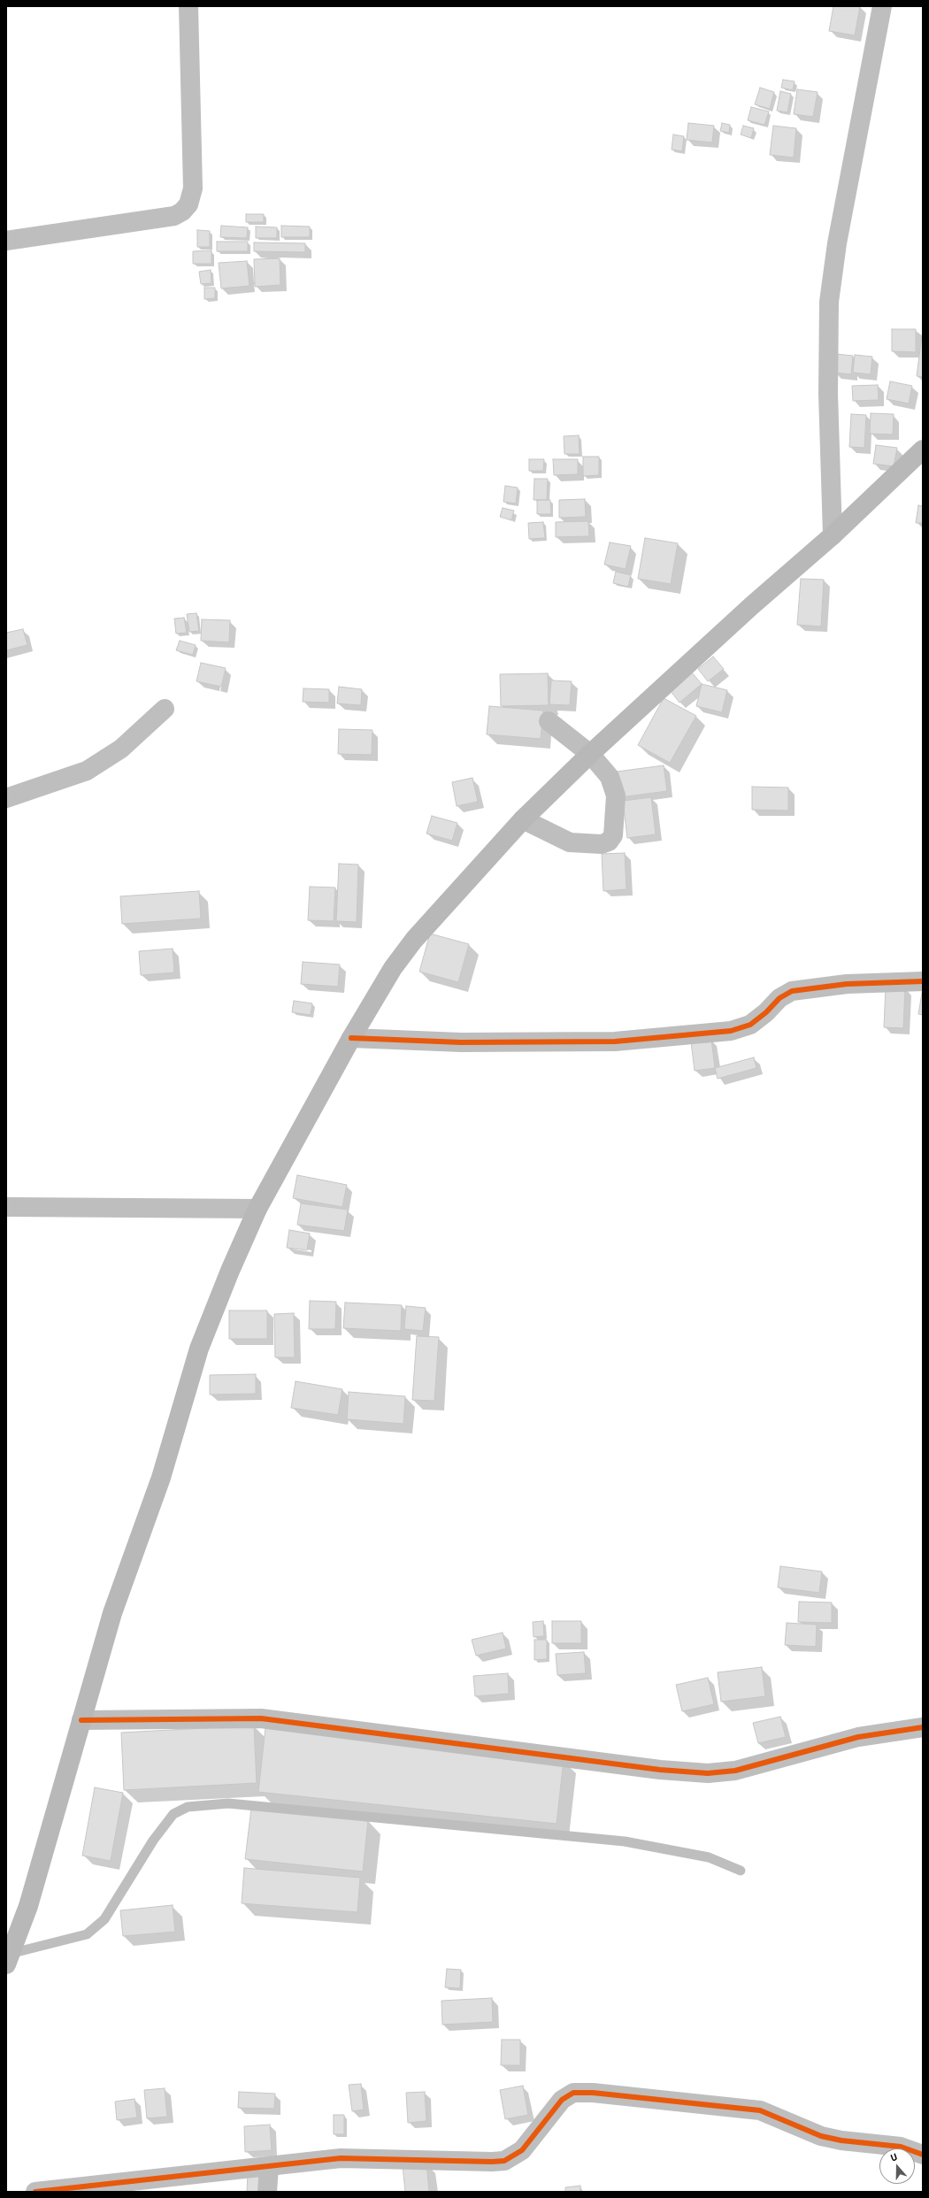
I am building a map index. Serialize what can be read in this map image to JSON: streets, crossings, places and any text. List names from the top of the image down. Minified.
{"north":"top"}
